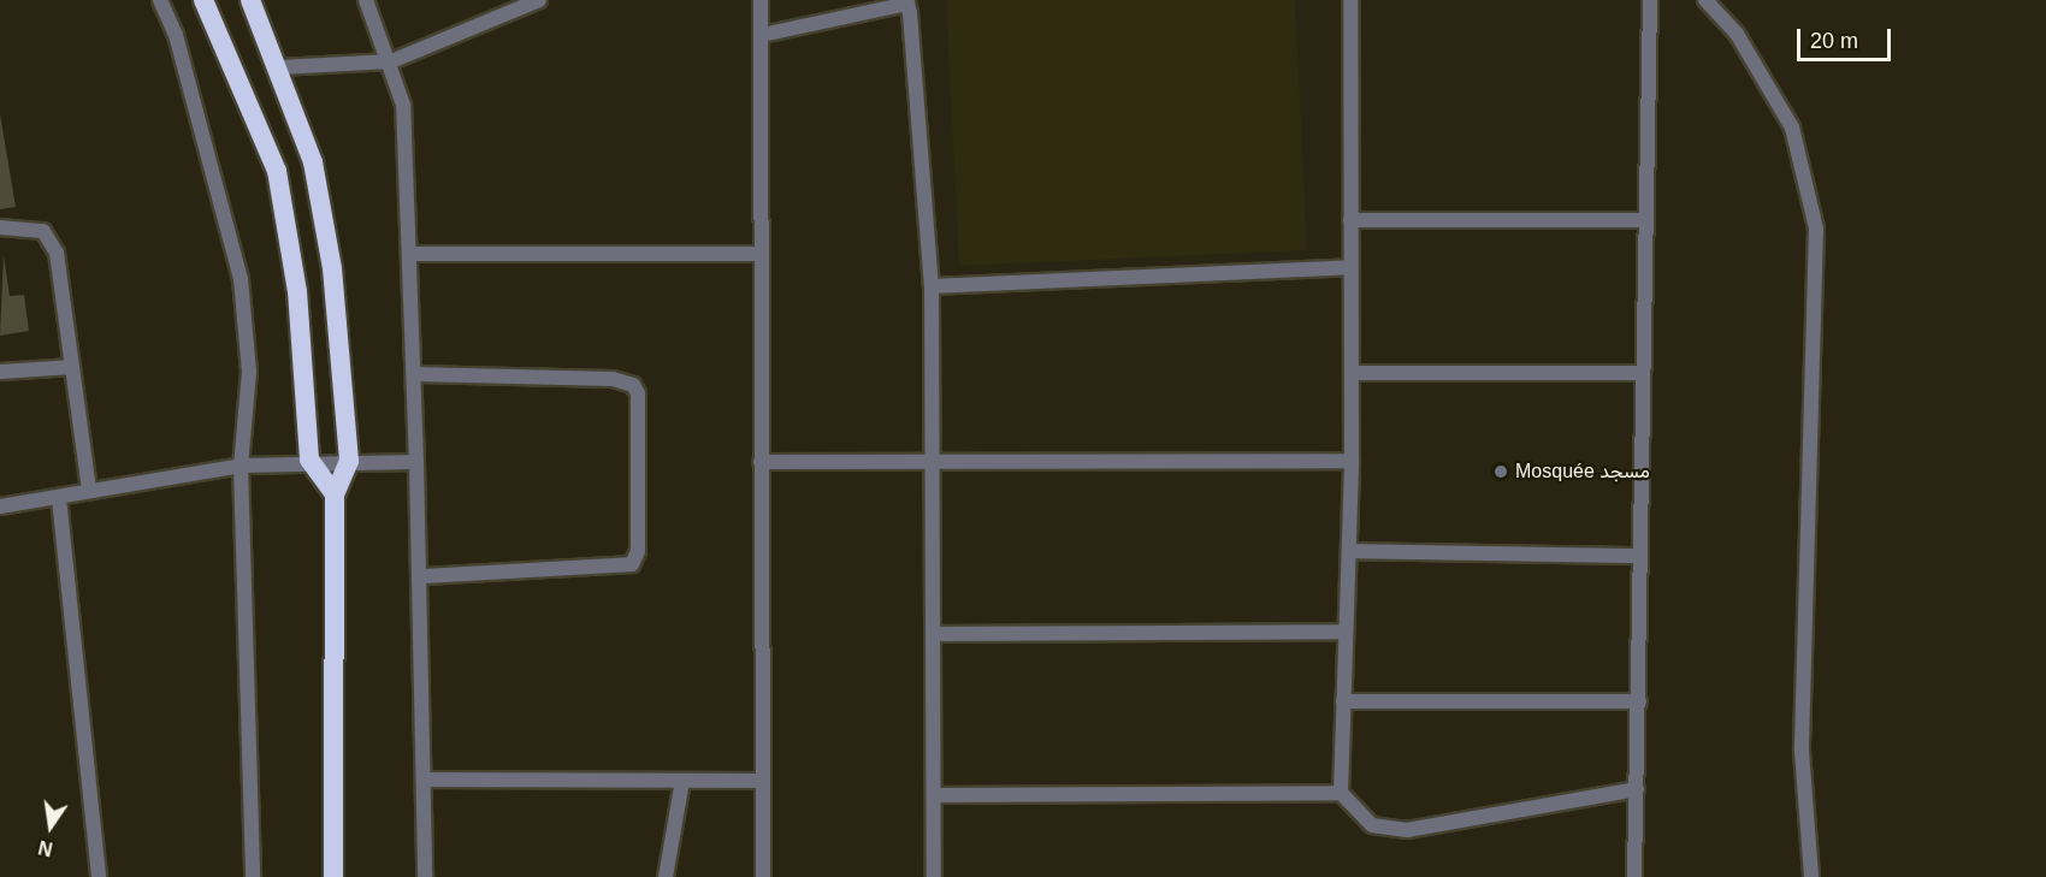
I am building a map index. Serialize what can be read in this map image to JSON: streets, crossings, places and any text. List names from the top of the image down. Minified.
{"places":["Mosquée مسجد"],"scale_bar":"20 m","north":"bottom"}
